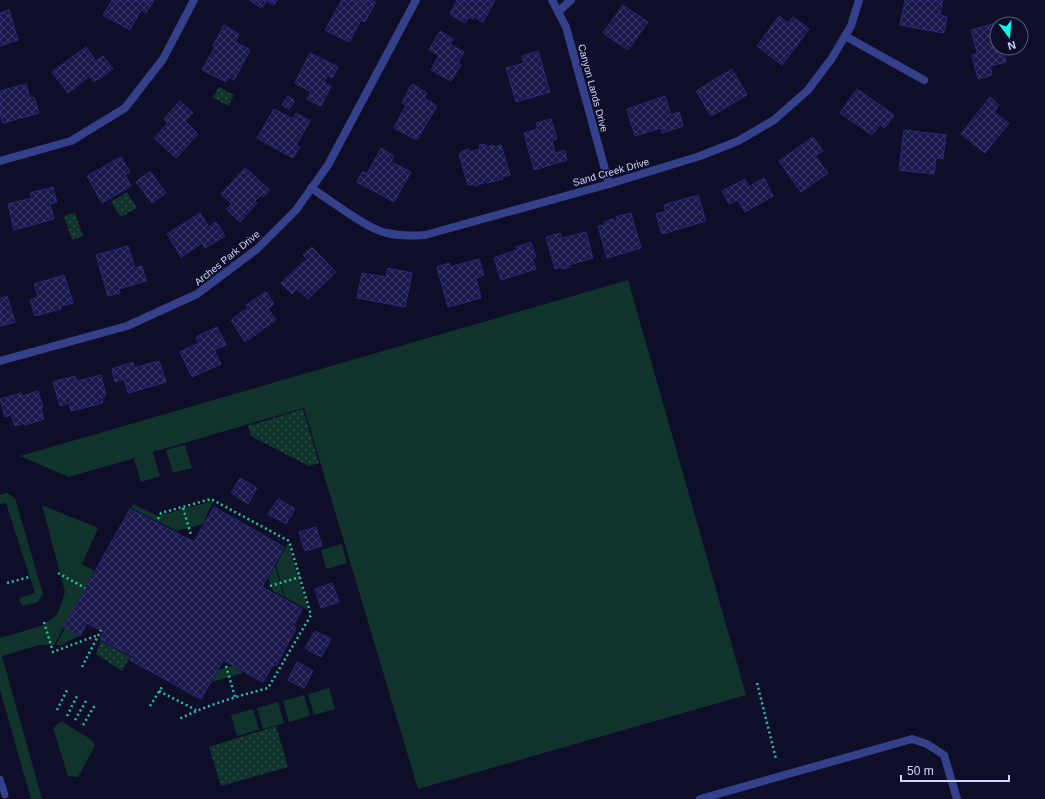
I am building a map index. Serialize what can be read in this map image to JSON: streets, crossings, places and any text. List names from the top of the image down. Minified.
{"streets":{"street":["Canyon Lands Drive","Sand Creek Drive","Arches Park Drive"]},"crossings":[["Canyon Lands Drive","Sand Creek Drive"],["Sand Creek Drive","Arches Park Drive"]],"scale_bar":"50 m","north":"bottom"}
